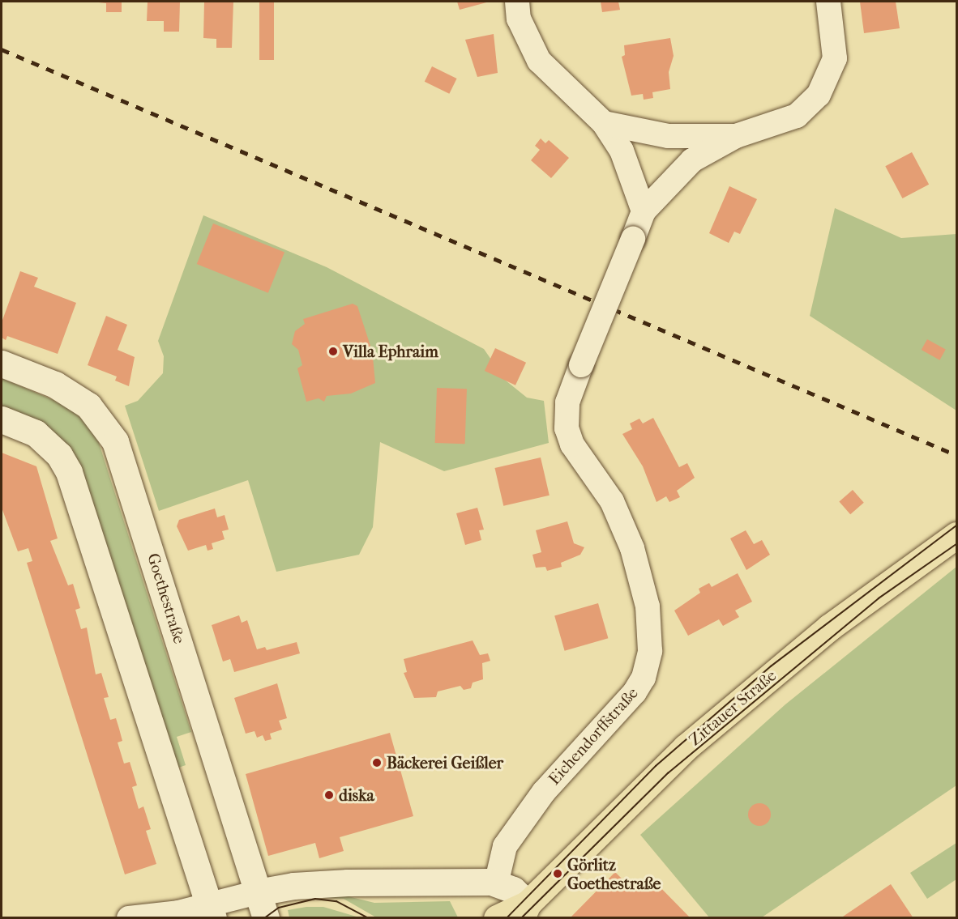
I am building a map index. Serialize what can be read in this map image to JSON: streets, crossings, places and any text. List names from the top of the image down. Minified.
{"streets":{"main road":["Zittauer Straße"],"street":["Goethestraße","Eichendorffstraße"]},"places":["Villa Ephraim","Bäckerei Geißler","diska","Görlitz Goethestraße"]}
